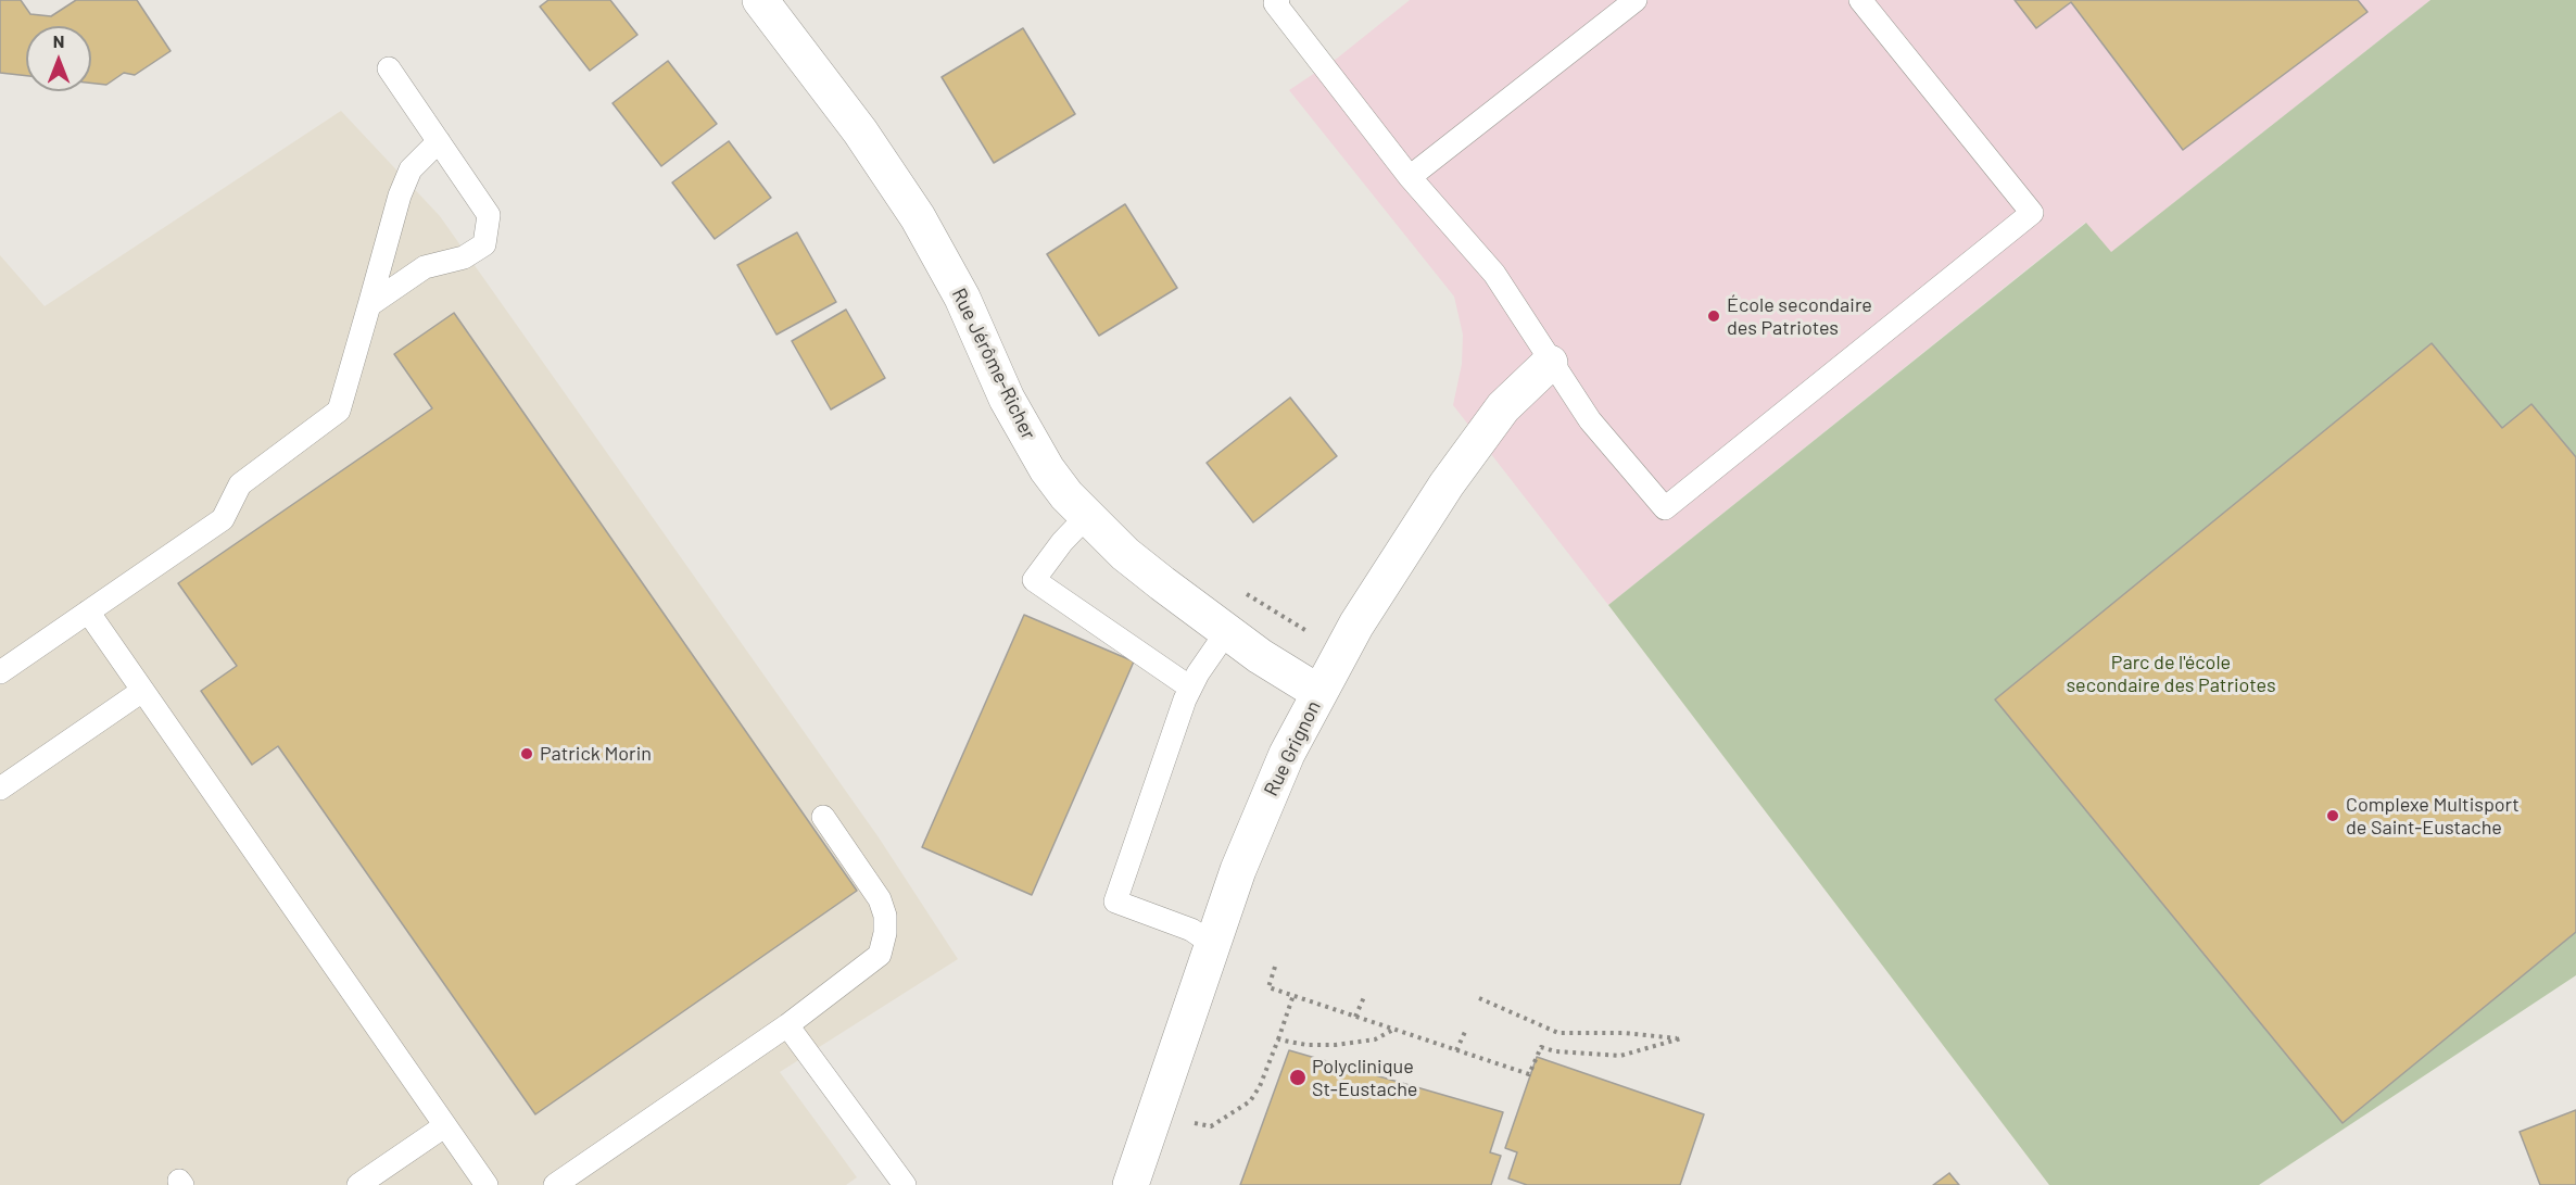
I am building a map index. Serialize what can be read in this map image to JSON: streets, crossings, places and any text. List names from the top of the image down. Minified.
{"streets":{"street":["Rue Jérôme-Richer","Rue Grignon"]},"crossings":[["Rue Jérôme-Richer","Rue Grignon"]],"parks":["Parc de l'école secondaire des Patriotes"],"places":["École secondaire des Patriotes","Patrick Morin","Complexe Multisport de Saint-Eustache","Polyclinique St-Eustache"],"north":"top"}
